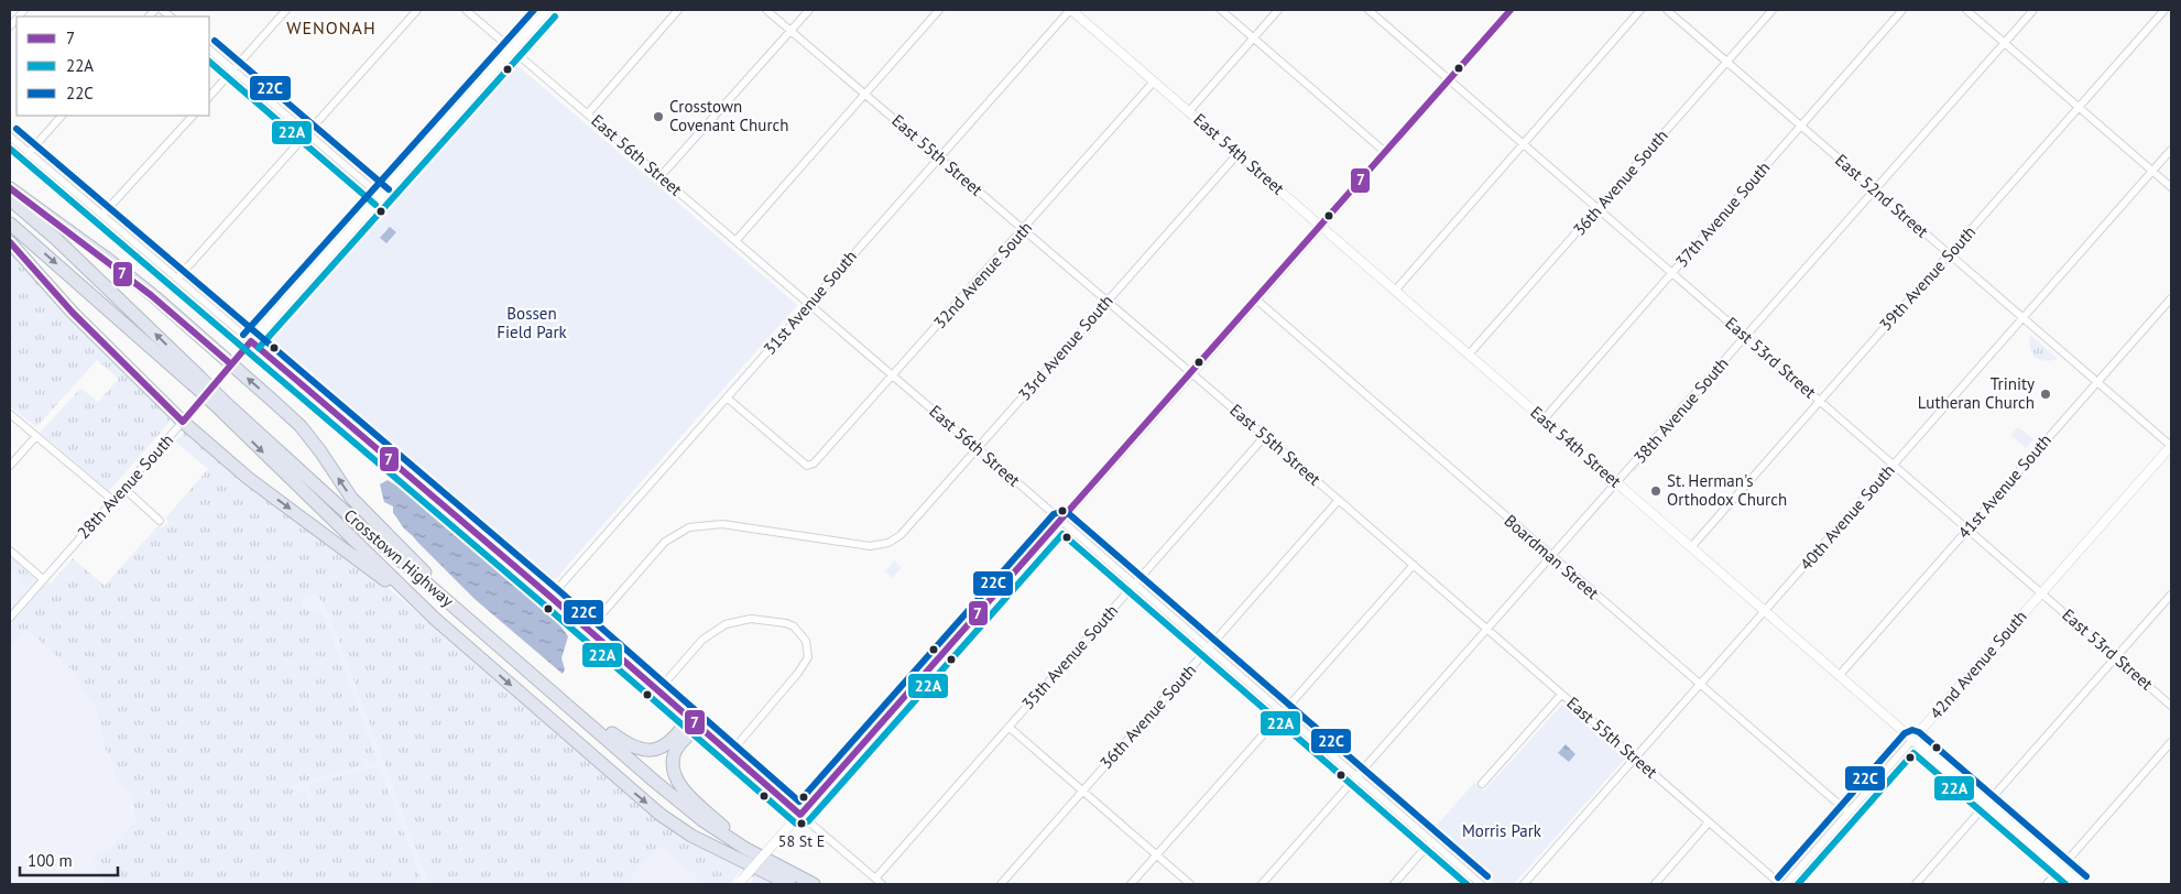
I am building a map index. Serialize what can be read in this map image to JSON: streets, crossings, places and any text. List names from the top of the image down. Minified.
{"streets":{"highway":["Crosstown Highway"],"street":["East 54th Street","East 56th Street","East 55th Street","36th Avenue South","East 52nd Street","37th Avenue South","32nd Avenue South","39th Avenue South","31st Avenue South","33rd Avenue South","East 53rd Street","38th Avenue South","28th Avenue South","41st Avenue South","40th Avenue South","Boardman Street","35th Avenue South","42nd Avenue South"]},"crossings":[["East 54th Street","36th Avenue South"],["East 54th Street","37th Avenue South"],["East 54th Street","32nd Avenue South"],["East 54th Street","39th Avenue South"],["East 54th Street","31st Avenue South"],["East 54th Street","33rd Avenue South"],["East 54th Street","38th Avenue South"],["East 54th Street","41st Avenue South"],["East 54th Street","40th Avenue South"],["East 54th Street","42nd Avenue South"],["East 56th Street","36th Avenue South"],["East 56th Street","32nd Avenue South"],["East 56th Street","31st Avenue South"],["East 56th Street","33rd Avenue South"],["East 56th Street","38th Avenue South"],["East 56th Street","28th Avenue South"],["East 56th Street","35th Avenue South"],["East 55th Street","36th Avenue South"],["East 55th Street","32nd Avenue South"],["East 55th Street","31st Avenue South"],["East 55th Street","33rd Avenue South"],["East 55th Street","38th Avenue South"],["East 55th Street","40th Avenue South"],["East 55th Street","35th Avenue South"],["36th Avenue South","East 52nd Street"],["36th Avenue South","East 53rd Street"],["East 52nd Street","37th Avenue South"],["East 52nd Street","39th Avenue South"],["East 52nd Street","38th Avenue South"],["East 52nd Street","41st Avenue South"],["East 52nd Street","40th Avenue South"],["East 52nd Street","42nd Avenue South"],["37th Avenue South","East 53rd Street"],["32nd Avenue South","31st Avenue South"],["39th Avenue South","East 53rd Street"],["East 53rd Street","38th Avenue South"],["East 53rd Street","41st Avenue South"],["East 53rd Street","40th Avenue South"],["East 53rd Street","42nd Avenue South"],["38th Avenue South","Boardman Street"],["40th Avenue South","Boardman Street"],["Boardman Street","42nd Avenue South"]],"districts":["WENONAH"],"parks":["Bossen Field Park","Morris Park"],"places":["Crosstown Covenant Church","Trinity Lutheran Church","St. Herman's Orthodox Church","58 St E"],"lines":["transit line 7","transit line 22C","transit line 22A"],"legend":["7","22A","22C"],"scale_bar":"100 m"}
